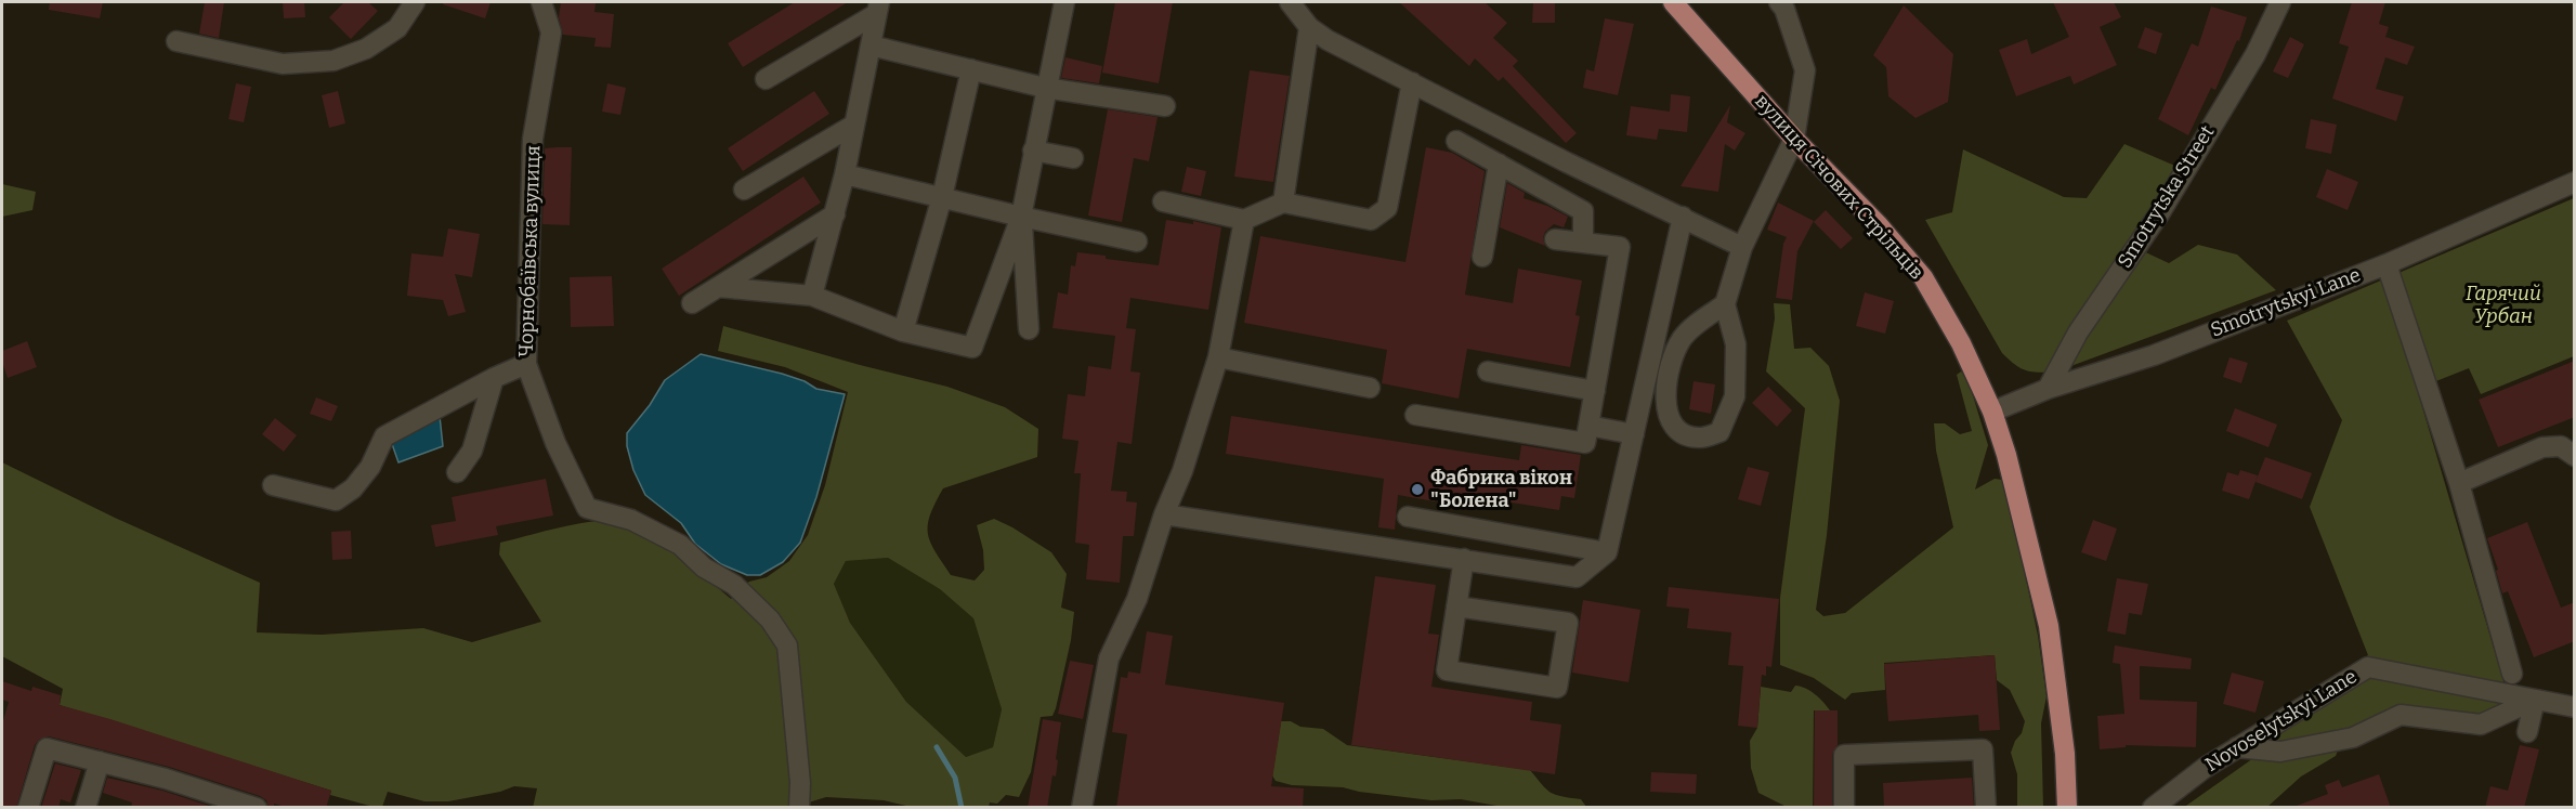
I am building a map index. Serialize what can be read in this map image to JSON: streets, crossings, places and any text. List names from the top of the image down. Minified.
{"streets":{"main road":["вулиця Січових Стрільців"],"street":["Smotrytska Street","Чорнобаївська вулиця","Smotrytskyi Lane","Novoselytskyi Lane"]},"crossings":[["вулиця Січових Стрільців","Smotrytskyi Lane"],["Smotrytska Street","Smotrytskyi Lane"]],"parks":["Гарячий Урбан"],"places":["Фабрика вікон \"Болена\""]}
